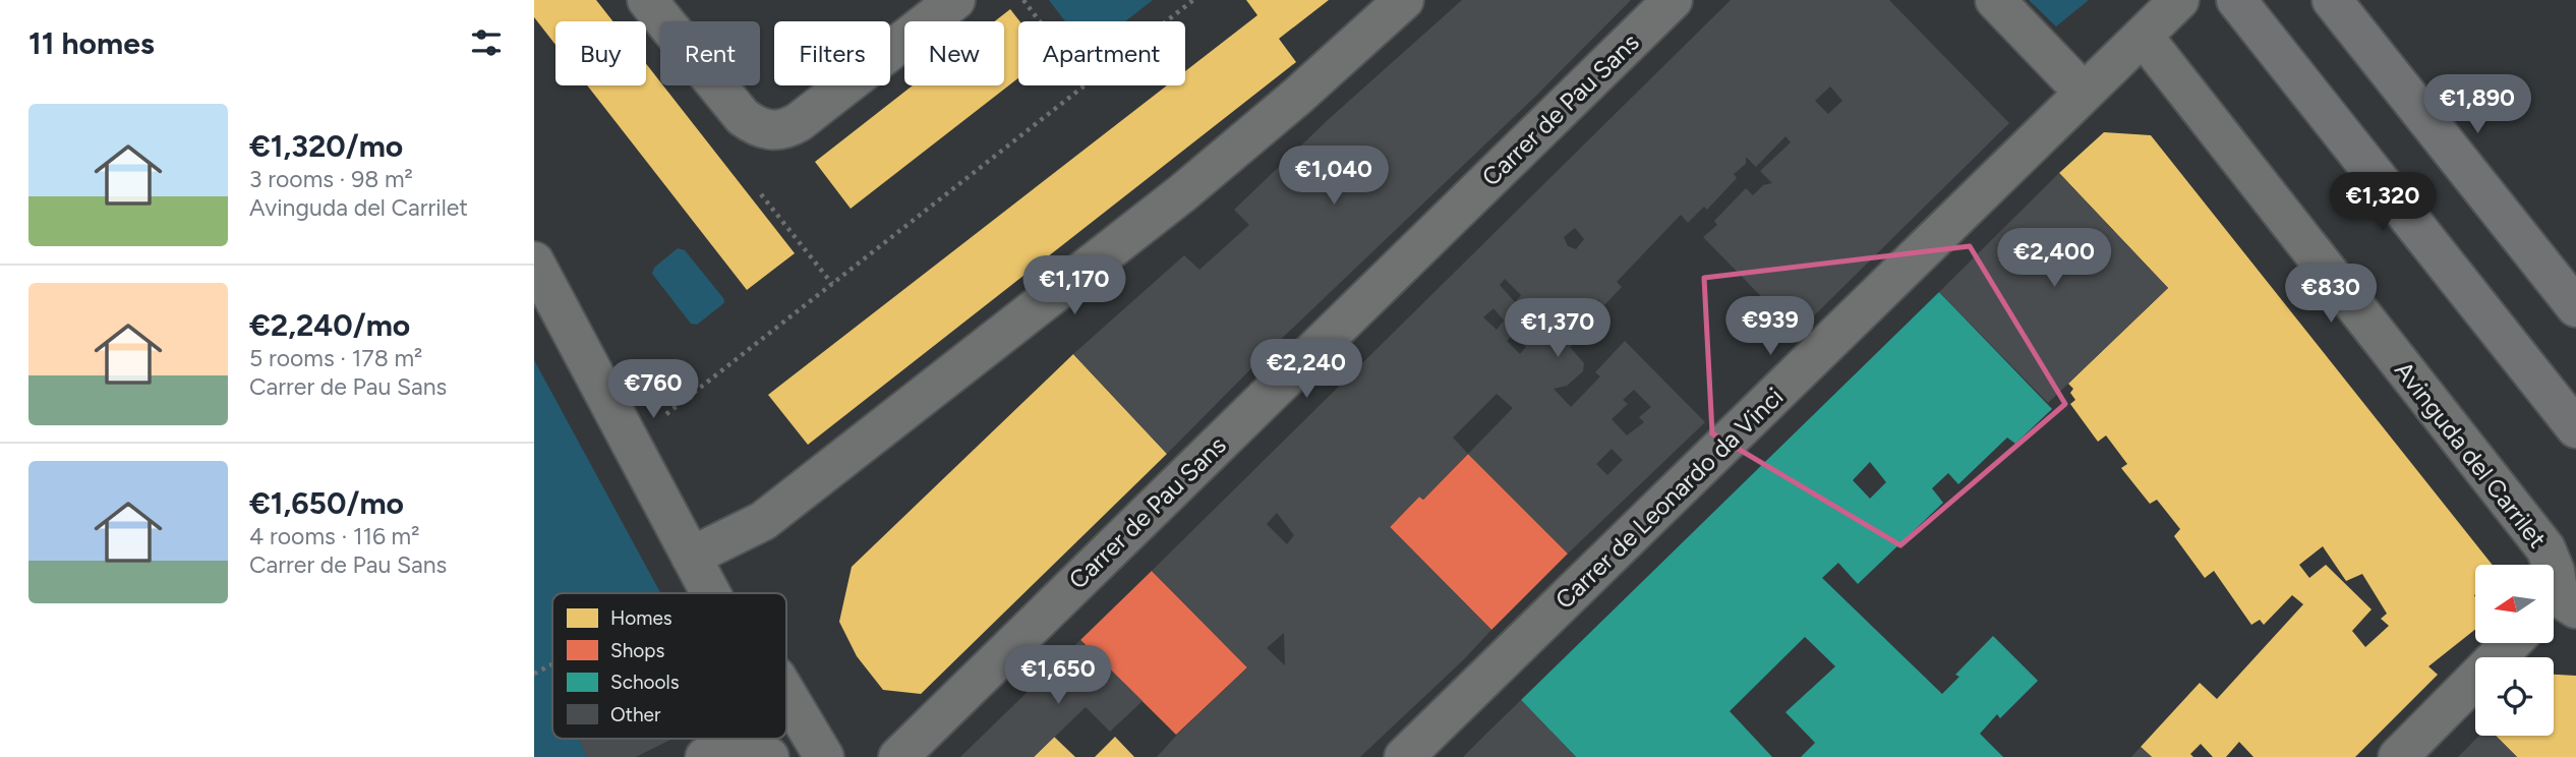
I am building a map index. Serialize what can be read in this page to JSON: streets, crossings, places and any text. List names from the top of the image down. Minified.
{"streets":{"street":["Carrer de Pau Sans","Avinguda del Carrilet","Carrer de Leonardo da Vinci"]},"crossings":[["Avinguda del Carrilet","Carrer de Leonardo da Vinci"]],"legend":["Homes","Shops","Schools","Other"],"north":"left","page":{"heading":"11 homes","chip":["Buy","Rent","Filters","New","Apartment"],"price":["€1,890","€1,040","€1,320","€2,400","€1,170","€830","€939","€1,370","€2,240","€760","€1,650"],"list":[{"name":"€1,320/mo","note":"3 rooms · 98 m² · Avinguda del Carrilet"},{"name":"€2,240/mo","note":"5 rooms · 178 m² · Carrer de Pau Sans"},{"name":"€1,650/mo","note":"4 rooms · 116 m² · Carrer de Pau Sans"}]}}
